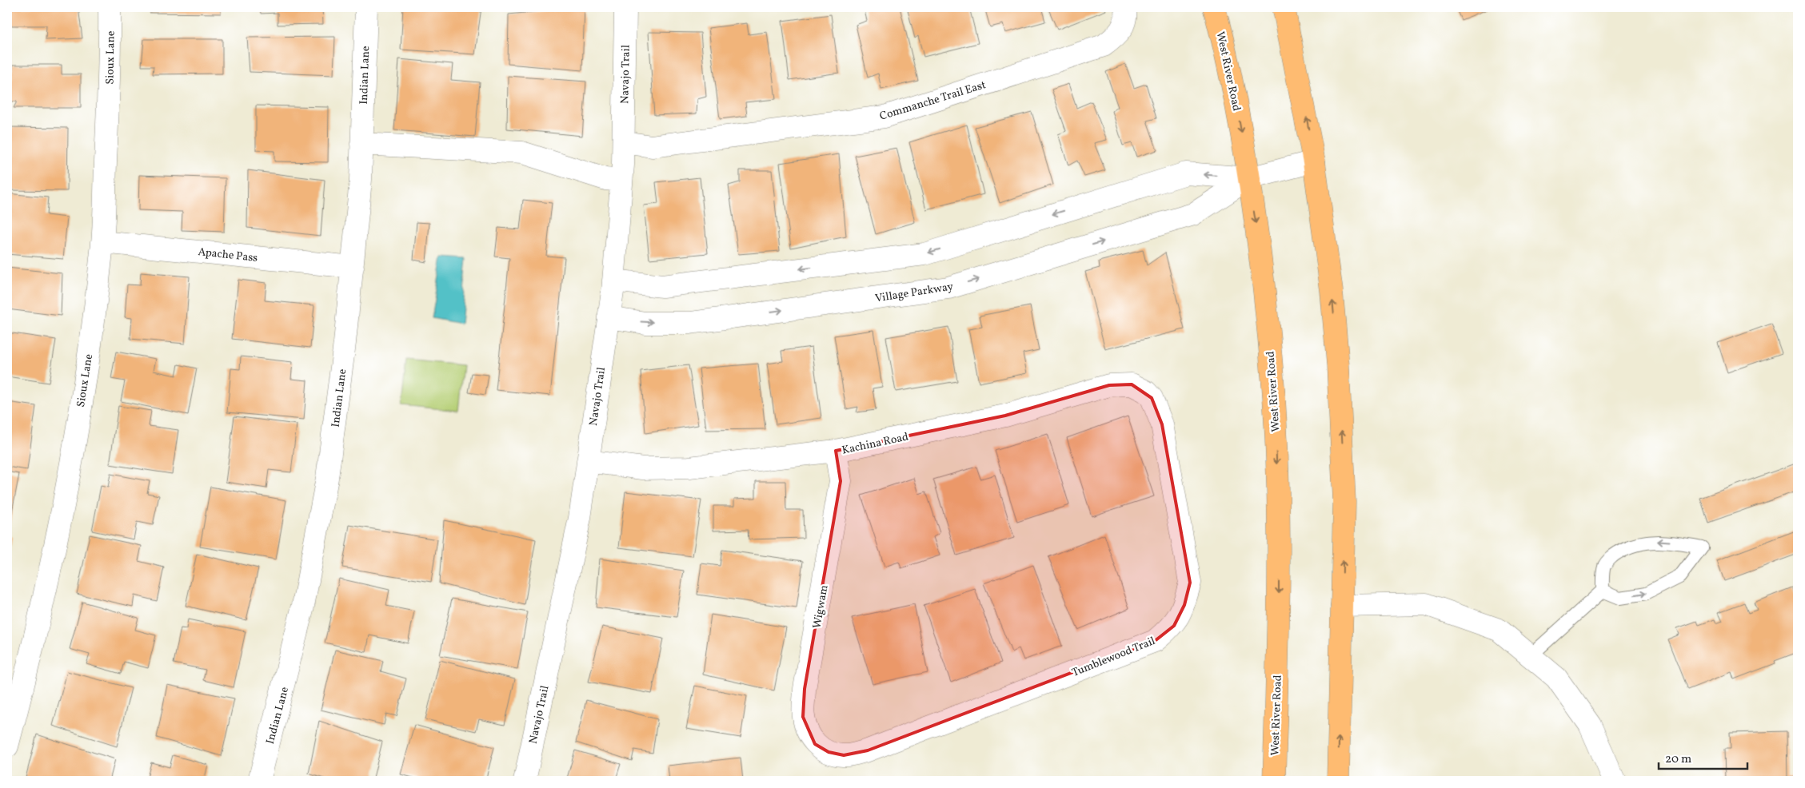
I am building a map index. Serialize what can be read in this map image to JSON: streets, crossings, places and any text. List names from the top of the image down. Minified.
{"streets":{"main road":["West River Road"],"street":["Sioux Lane","Navajo Trail","Indian Lane","Commanche Trail East","Apache Pass","Village Parkway","Kachina Road","Wigwam","Tumblewood Trail"]},"crossings":[["Sioux Lane","Apache Pass"],["West River Road","Village Parkway"],["Navajo Trail","Commanche Trail East"],["Navajo Trail","Village Parkway"],["Navajo Trail","Kachina Road"],["Indian Lane","Apache Pass"],["Kachina Road","Wigwam"],["Kachina Road","Tumblewood Trail"],["Wigwam","Tumblewood Trail"]],"scale_bar":"20 m"}
